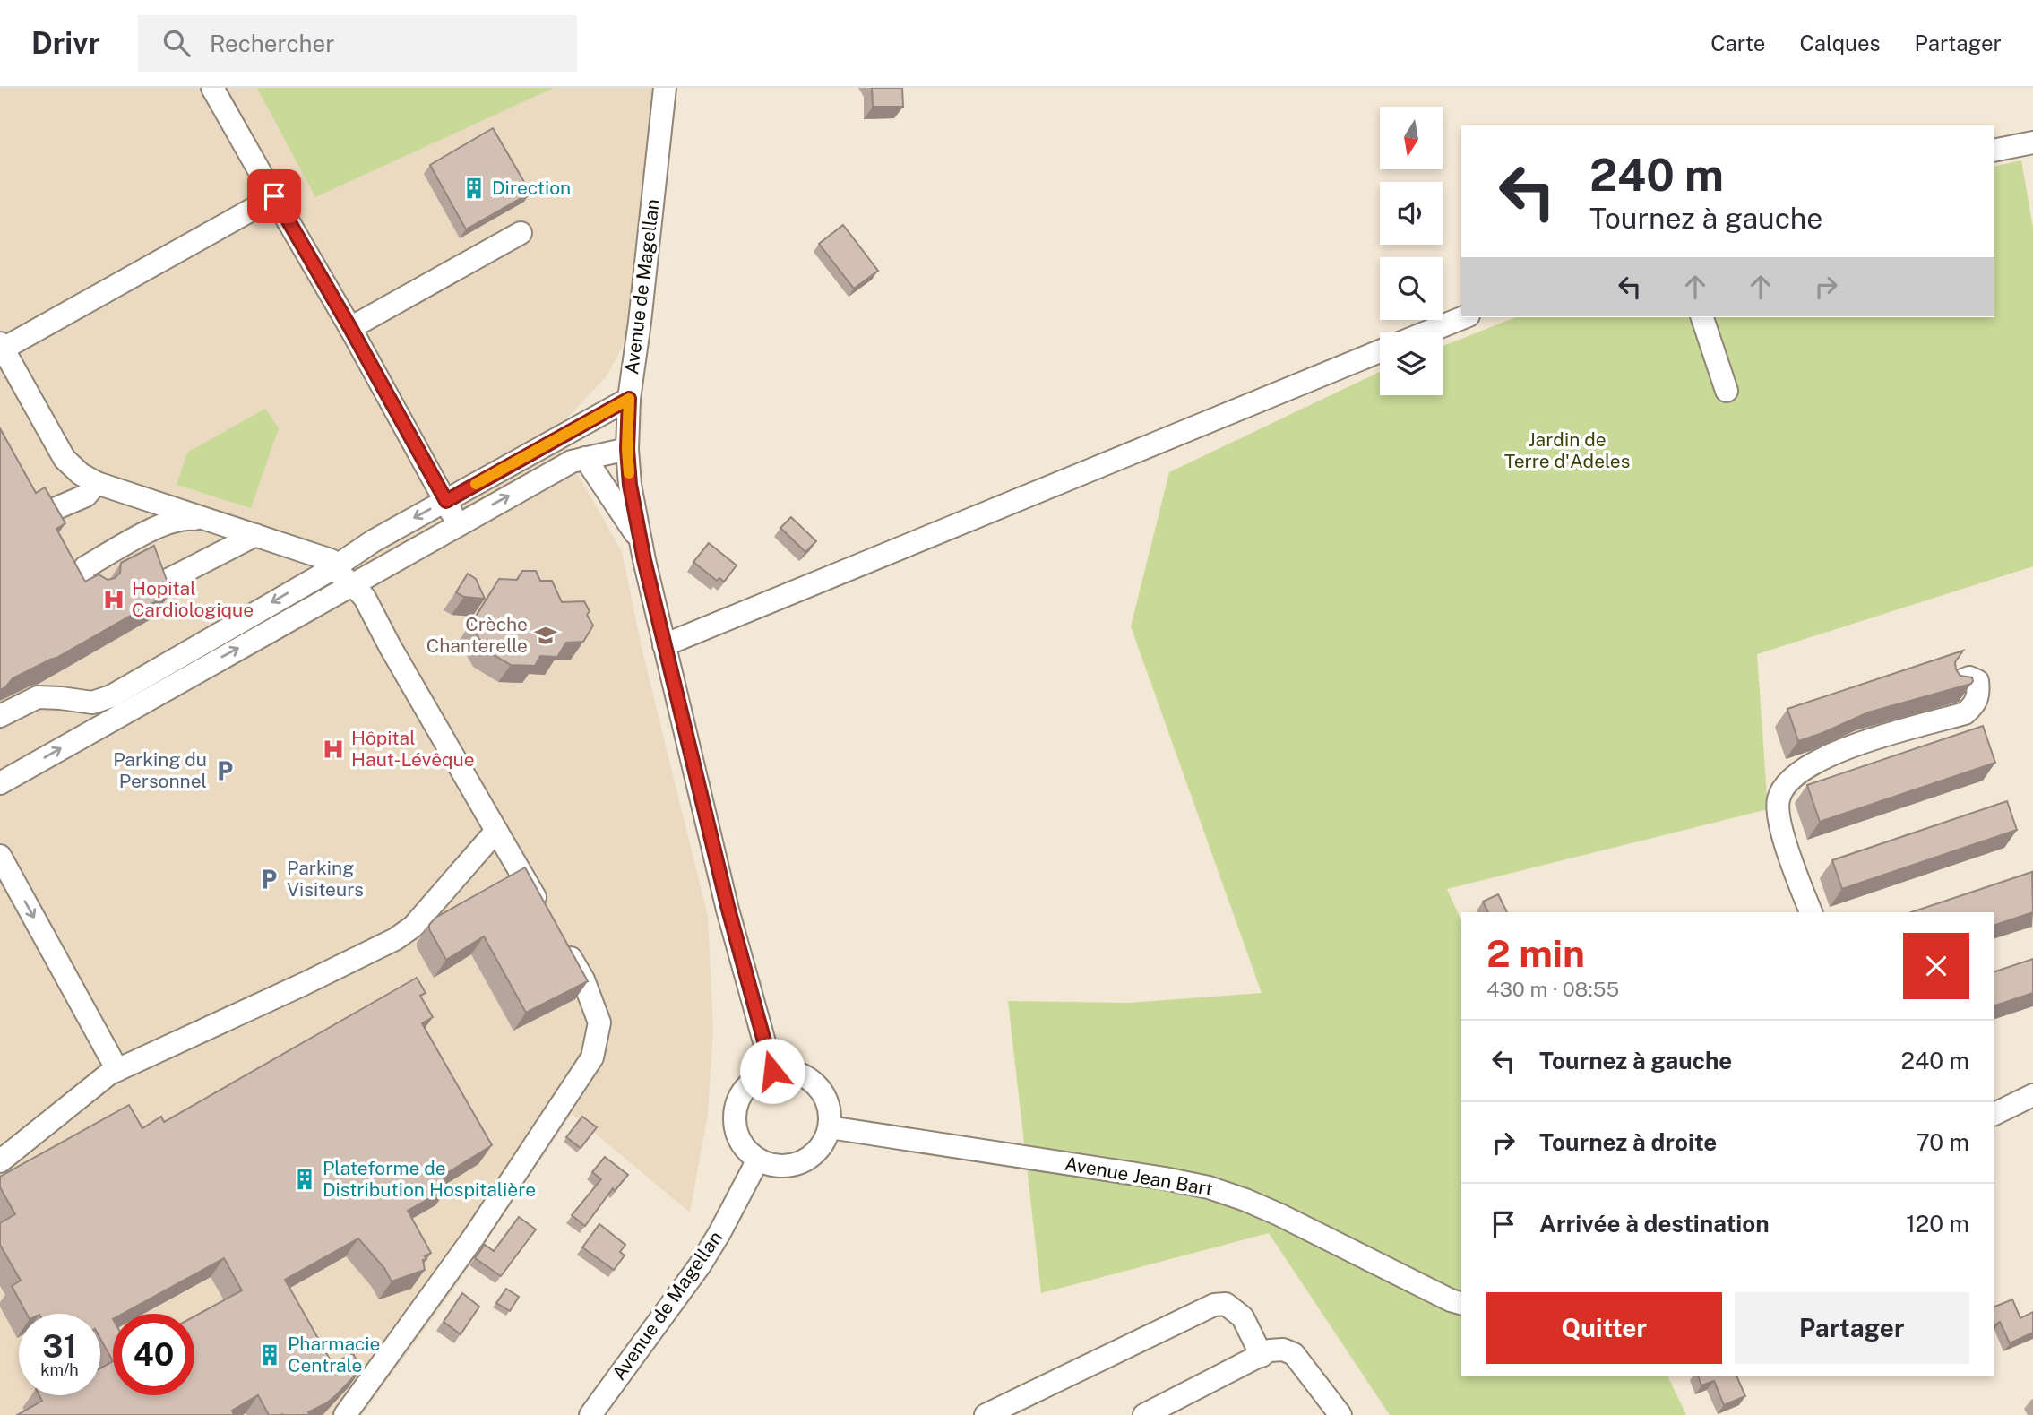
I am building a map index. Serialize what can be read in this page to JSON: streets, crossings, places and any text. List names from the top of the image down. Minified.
{"streets":{"street":["Avenue de Magellan","Avenue Jean Bart"]},"crossings":[["Avenue de Magellan","Avenue Jean Bart"]],"parks":["Jardin de Terre d'Adeles"],"places":{"building":["Direction","Plateforme de Distribution Hospitalière","Pharmacie Centrale"],"hospital":["Hopital Cardiologique","Hôpital Haut-Lévêque"],"school or university":["Crèche Chanterelle"],"parking":["Parking du Personnel","Parking Visiteurs"]},"north":"bottom","page":{"header":"Drivr","search":"Rechercher","nav":["Carte","Calques","Partager"],"turn":["240 m","Tournez à gauche"],"heading":["2 min","430 m · 08:55"],"list":[{"name":"Tournez à gauche","value":"240 m"},{"name":"Tournez à droite","value":"70 m"},{"name":"Arrivée à destination","value":"120 m"}],"buttons":["Quitter","Partager"],"speed":"31 km/h","limit":"40"}}
